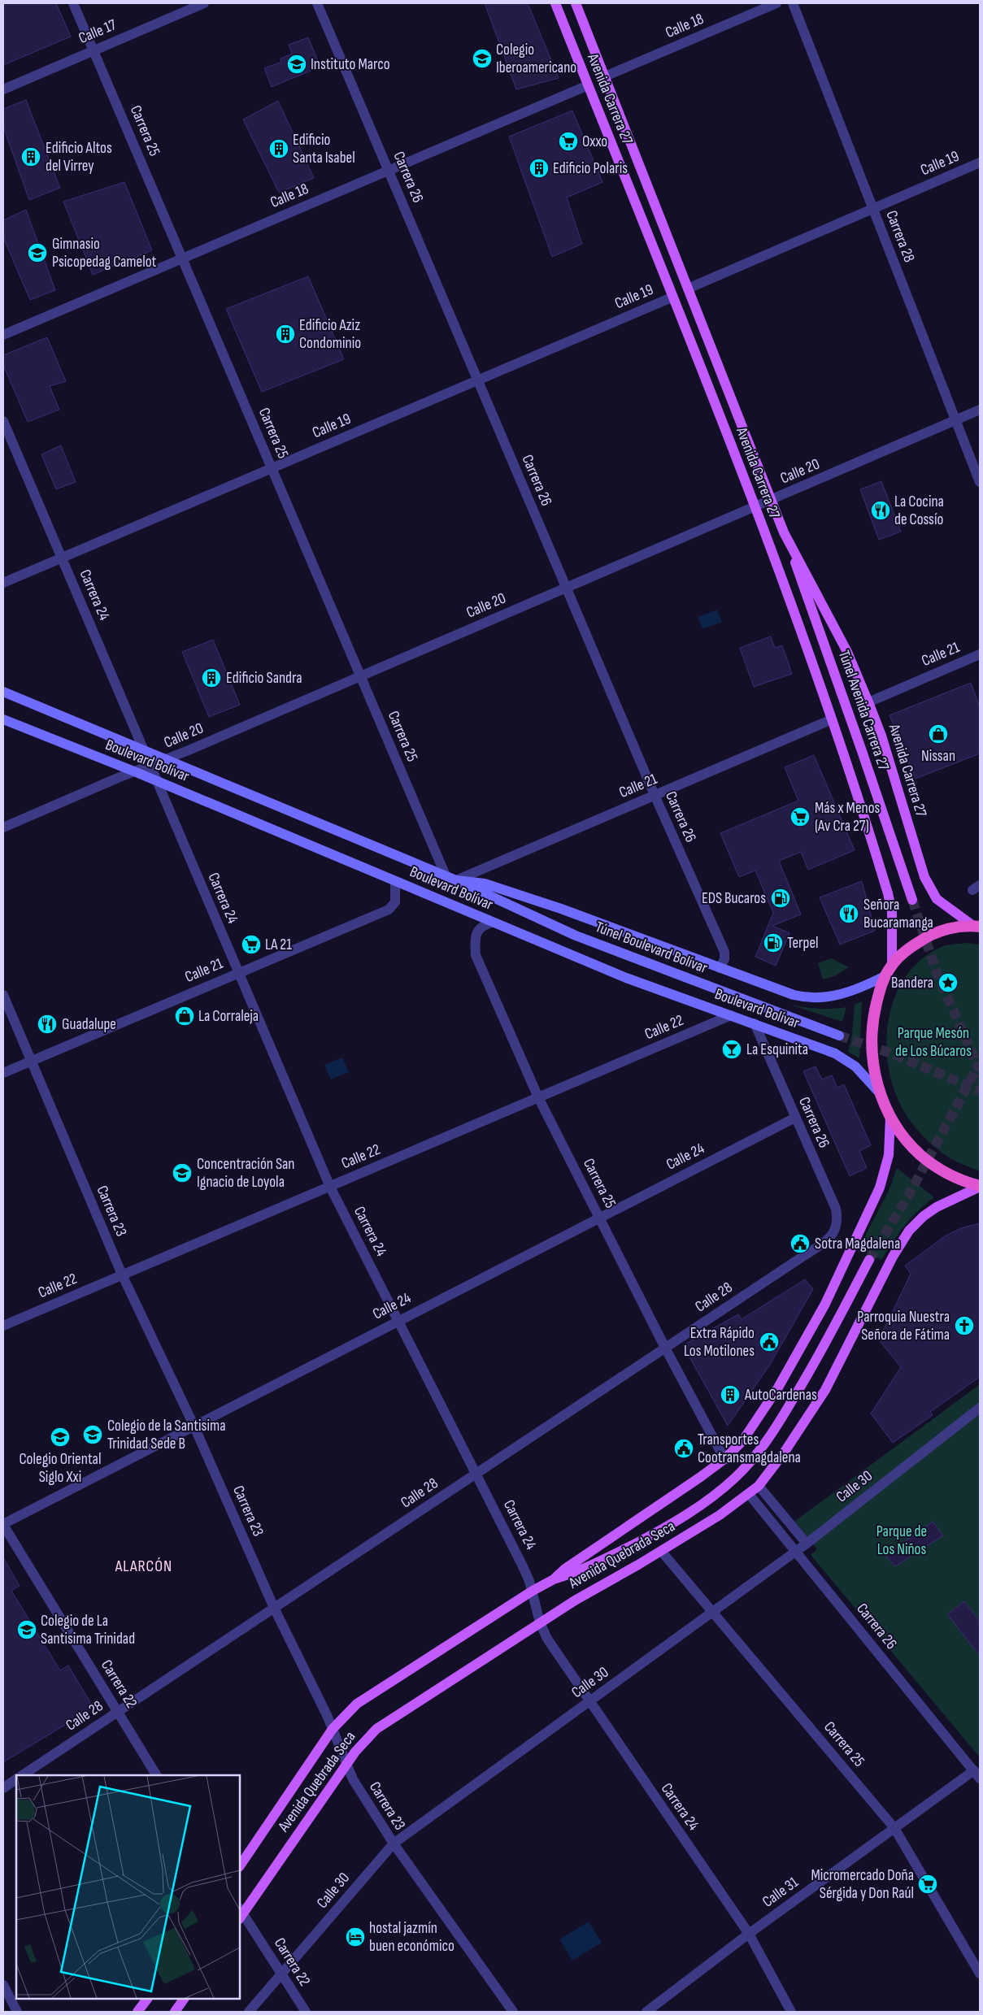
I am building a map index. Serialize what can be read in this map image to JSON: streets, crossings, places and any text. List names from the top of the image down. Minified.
{"streets":{"main road":["Avenida Carrera 27","Túnel Avenida Carrera 27","Boulevard Bolívar","Túnel Boulevard Bolívar","Avenida Quebrada Seca"],"street":["Calle 18","Calle 17","Carrera 25","Calle 19","Carrera 26","Carrera 28","Calle 20","Carrera 24","Calle 21","Calle 22","Calle 24","Carrera 23","Calle 28","Calle 30","Carrera 22","Calle 31"]},"crossings":[["Calle 18","Avenida Carrera 27"],["Calle 18","Carrera 25"],["Calle 18","Carrera 26"],["Calle 17","Carrera 25"],["Avenida Carrera 27","Calle 19"],["Avenida Carrera 27","Calle 20"],["Avenida Carrera 27","Calle 21"],["Avenida Carrera 27","Túnel Avenida Carrera 27"],["Carrera 25","Calle 19"],["Carrera 25","Calle 20"],["Carrera 25","Boulevard Bolívar"],["Carrera 25","Calle 22"],["Carrera 25","Calle 24"],["Carrera 25","Calle 28"],["Carrera 25","Calle 30"],["Carrera 25","Avenida Quebrada Seca"],["Carrera 25","Calle 31"],["Calle 19","Carrera 26"],["Calle 19","Carrera 28"],["Calle 19","Carrera 24"],["Carrera 26","Calle 20"],["Carrera 26","Calle 21"],["Carrera 26","Boulevard Bolívar"],["Carrera 26","Calle 24"],["Carrera 26","Calle 28"],["Carrera 26","Calle 30"],["Carrera 26","Avenida Quebrada Seca"],["Carrera 26","Calle 31"],["Carrera 28","Calle 20"],["Calle 20","Carrera 24"],["Calle 20","Boulevard Bolívar"],["Carrera 24","Calle 21"],["Carrera 24","Boulevard Bolívar"],["Carrera 24","Calle 22"],["Carrera 24","Calle 24"],["Carrera 24","Calle 28"],["Carrera 24","Calle 30"],["Carrera 24","Avenida Quebrada Seca"],["Carrera 24","Calle 31"],["Calle 21","Boulevard Bolívar"],["Calle 21","Túnel Boulevard Bolívar"],["Calle 21","Carrera 23"],["Boulevard Bolívar","Túnel Boulevard Bolívar"],["Boulevard Bolívar","Calle 22"],["Calle 22","Carrera 23"],["Calle 24","Carrera 23"],["Calle 24","Carrera 22"],["Carrera 23","Calle 28"],["Carrera 23","Calle 30"],["Carrera 23","Avenida Quebrada Seca"],["Calle 28","Carrera 22"],["Calle 30","Carrera 22"],["Avenida Quebrada Seca","Carrera 22"]],"districts":["ALARCÓN"],"parks":["Parque Mesón de Los Búcaros","Parque de Los Niños"],"places":{"school or university":["Colegio Iberoamericano","Instituto Marco","Gimnasio Psicopedag Camelot","Concentración San Ignacio de Loyola","Colegio de la Santisima Trinidad Sede B","Colegio Oriental Siglo Xxi","Colegio de La Santisima Trinidad"],"supermarket":["Oxxo","Más x Menos (Av Cra 27)","LA 21","Micromercado Doña Sérgida y Don Raúl"],"building":["Edificio Santa Isabel","Edificio Altos del Virrey","Edificio Polaris","Edificio Aziz Condominio","Edificio Sandra","AutoCardenas"],"restaurant":["La Cocina de Cossío","Señora Bucaramanga","Guadalupe"],"shop":["Nissan","La Corraleja"],"fuel station":["EDS Bucaros","Terpel"],"place":["Bandera"],"bar":["La Esquinita"],"public building":["Sotra Magdalena","Extra Rápido Los Motilones","Transportes Cootransmagdalena"],"church":["Parroquia Nuestra Señora de Fátima"],"hotel":["hostal jazmín buen económico"]}}
